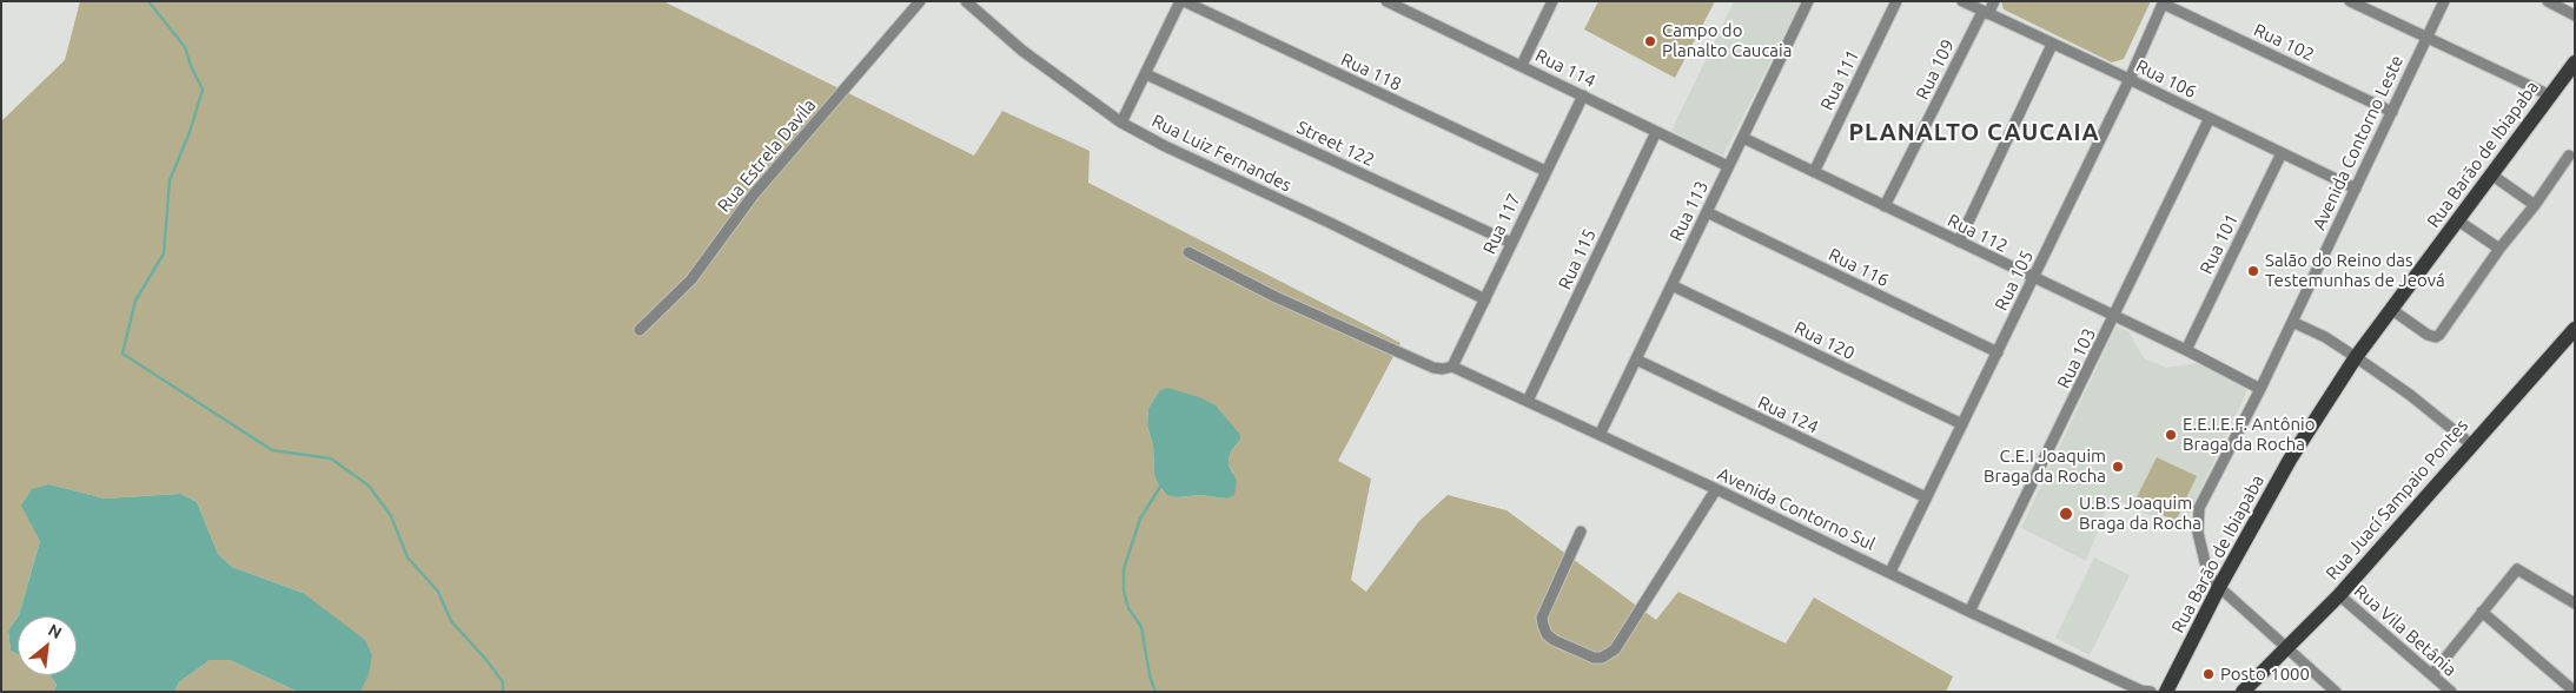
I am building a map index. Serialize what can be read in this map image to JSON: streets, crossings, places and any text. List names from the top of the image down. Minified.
{"streets":{"main road":["Rua Barão de Ibiapaba","Rua Juací Sampaio Pontes"],"street":["Rua 102","Rua 114","Rua 109","Rua 118","Rua 106","Rua 111","Avenida Contorno Leste","Street 122","Rua Luiz Fernandes","Rua Estrela Davila","Rua 113","Rua 117","Rua 112","Rua 101","Rua 115","Rua 116","Rua 105","Rua 120","Rua 103","Rua 124","Avenida Contorno Sul","Rua Vila Betânia"]},"crossings":[["Rua 102","Avenida Contorno Leste"],["Rua 102","Rua 105"],["Rua 114","Rua 113"],["Rua 114","Rua 117"],["Rua 114","Rua 115"],["Rua 109","Rua 106"],["Rua 109","Rua 112"],["Rua 118","Rua 117"],["Rua 106","Avenida Contorno Leste"],["Rua 106","Rua 101"],["Rua 106","Rua 105"],["Rua 106","Rua 103"],["Rua 111","Rua 112"],["Avenida Contorno Leste","Rua Barão de Ibiapaba"],["Avenida Contorno Leste","Rua 112"],["Avenida Contorno Leste","Rua Juací Sampaio Pontes"],["Street 122","Rua 117"],["Rua Luiz Fernandes","Rua 117"],["Rua 113","Rua 112"],["Rua 113","Rua 116"],["Rua 113","Rua 120"],["Rua 113","Rua 124"],["Rua 113","Avenida Contorno Sul"],["Rua 117","Avenida Contorno Sul"],["Rua 112","Rua 101"],["Rua 112","Rua 105"],["Rua 112","Rua 103"],["Rua 115","Avenida Contorno Sul"],["Rua 116","Rua 105"],["Rua 105","Rua 120"],["Rua 105","Rua 124"],["Rua 105","Avenida Contorno Sul"],["Rua 103","Avenida Contorno Sul"],["Rua Juací Sampaio Pontes","Rua Vila Betânia"]],"districts":["PLANALTO CAUCAIA"],"places":["Campo do Planalto Caucaia","Salão do Reino das Testemunhas de Jeová","E.E.I.E.F. Antônio Braga da Rocha","C.E.I Joaquim Braga da Rocha","U.B.S Joaquim Braga da Rocha","Posto 1000"],"north":"top right"}
